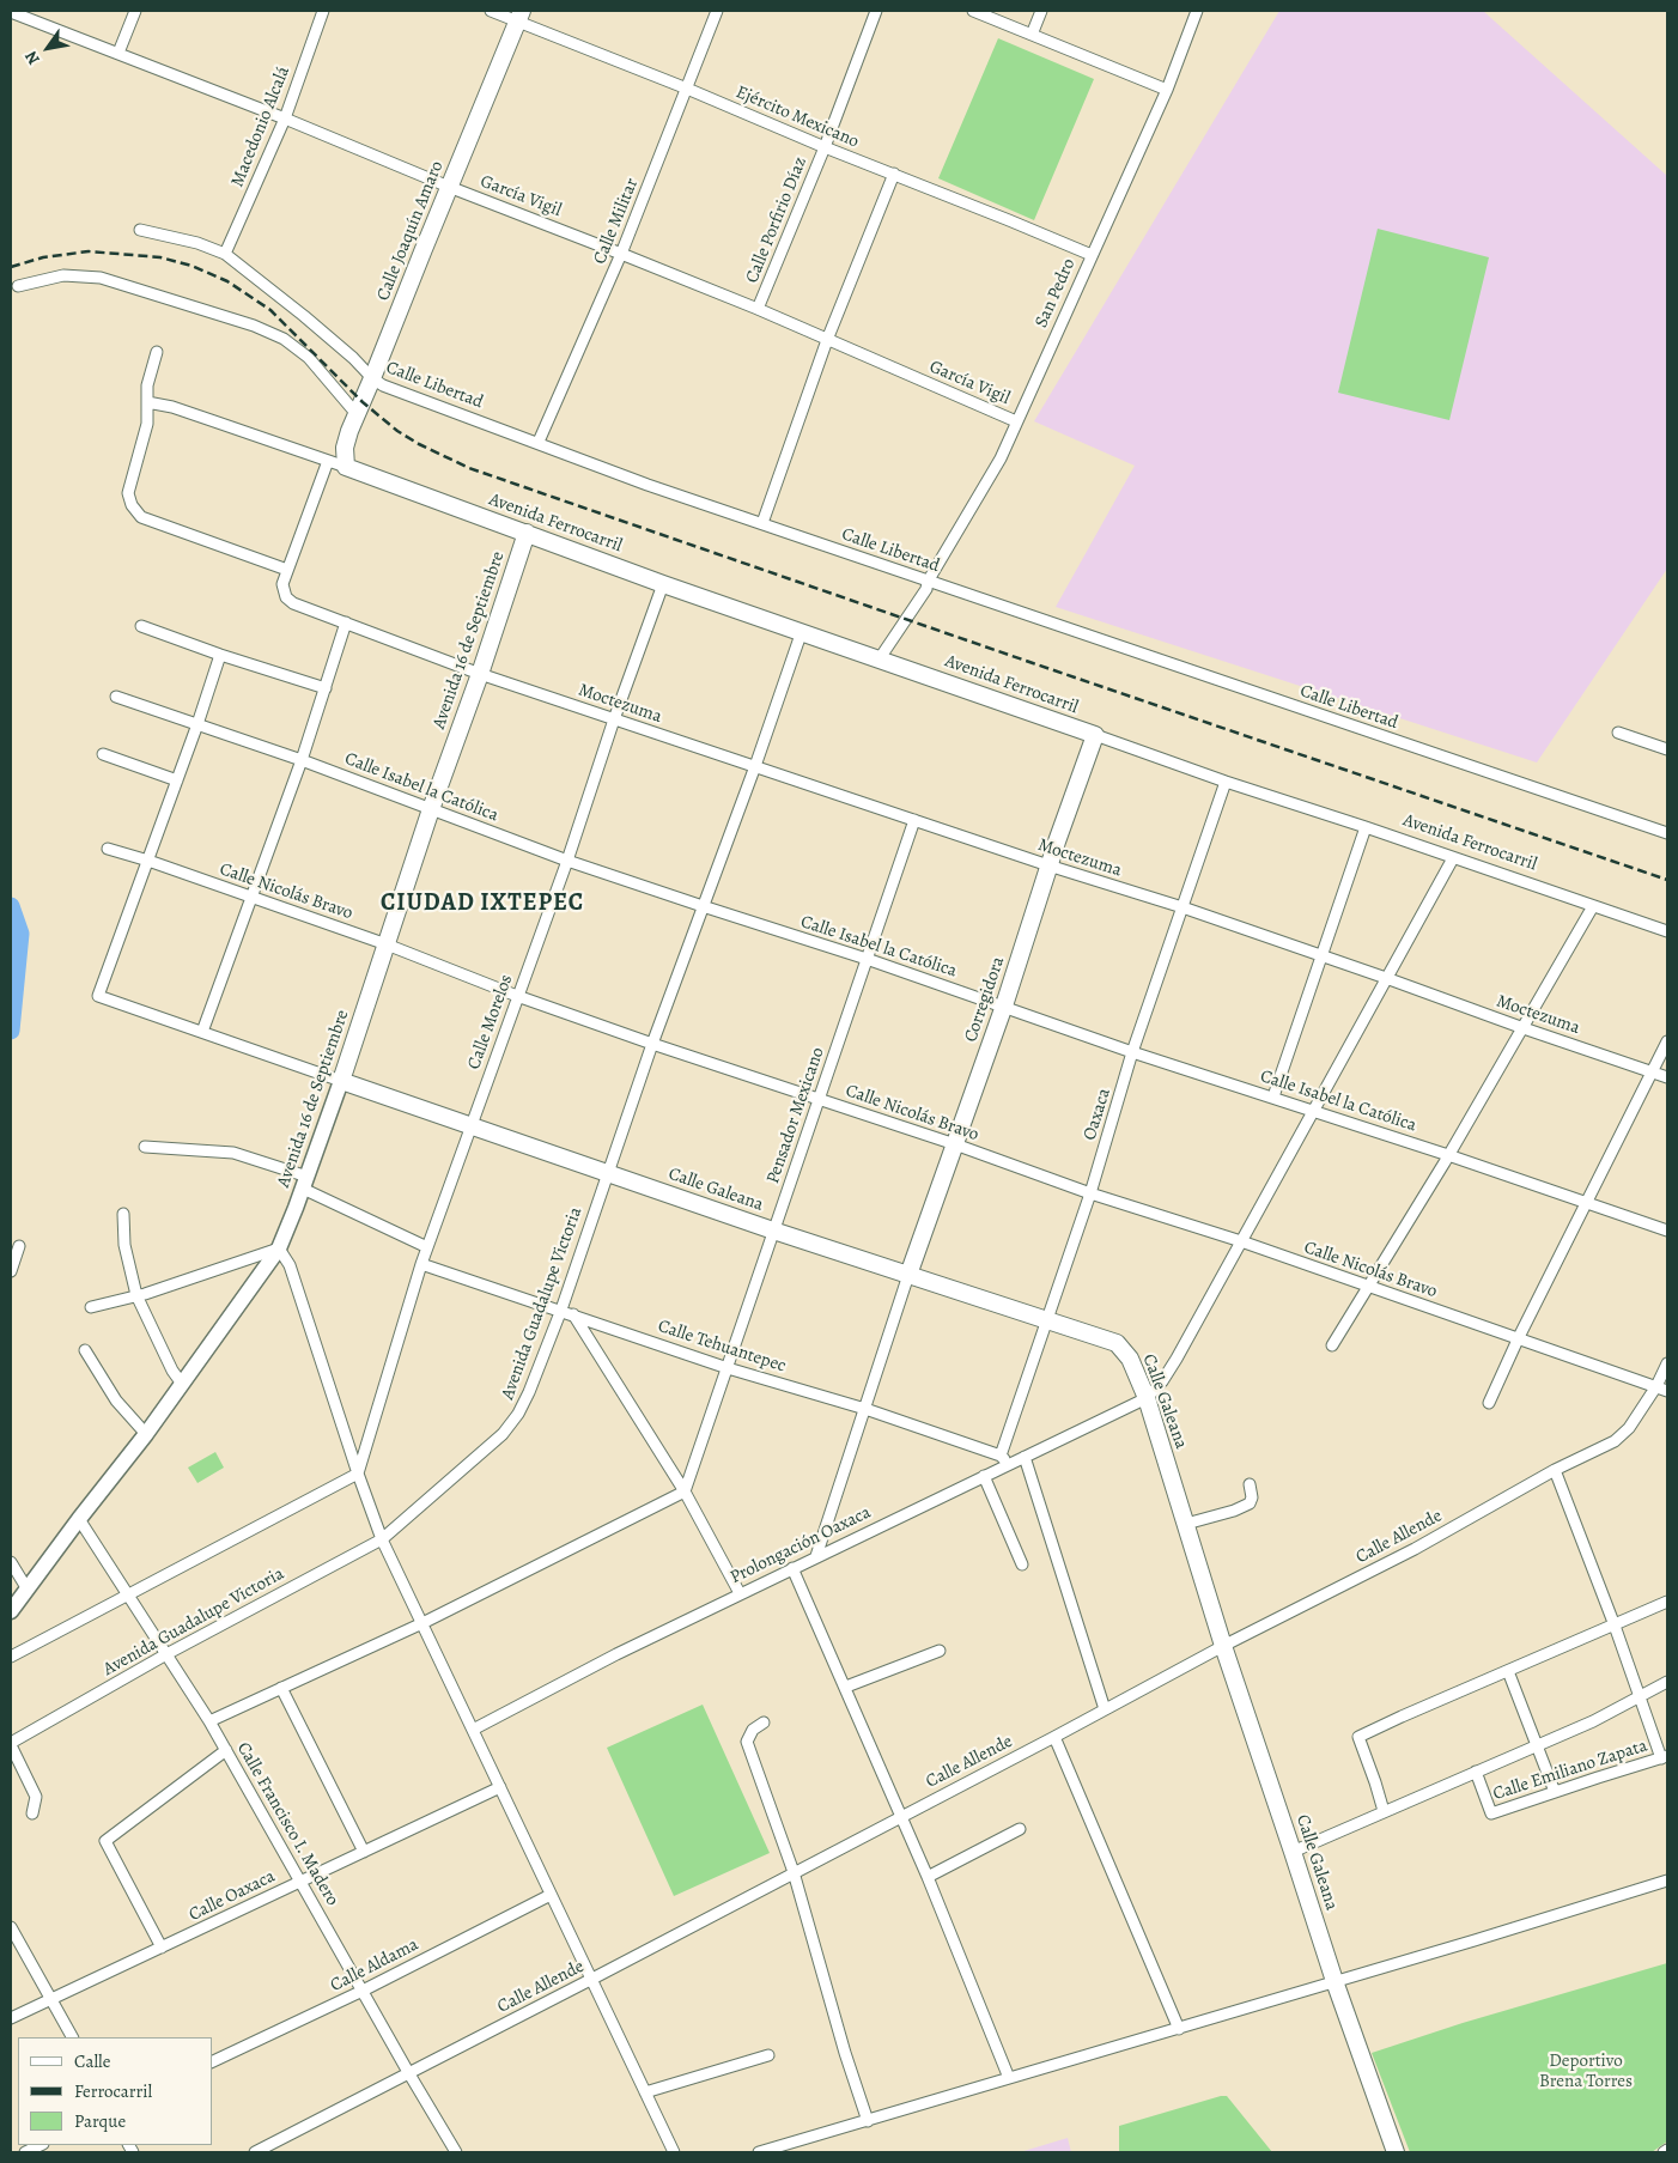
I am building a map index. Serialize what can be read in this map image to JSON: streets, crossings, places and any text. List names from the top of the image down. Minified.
{"streets":{"main road":["Calle Joaquín Amaro","Avenida Ferrocarril","Avenida 16 de Septiembre","Corregidora","Calle Galeana"],"street":["Ejército Mexicano","Macedonio Alcalá","García Vigil","Calle Porfirio Díaz","Calle Militar","San Pedro","Calle Libertad","Moctezuma","Calle Isabel la Católica","Calle Nicolás Bravo","Calle Morelos","Oaxaca","Pensador Mexicano","Avenida Guadalupe Victoria","Calle Tehuantepec","Calle Allende","Prolongación Oaxaca","Calle Emiliano Zapata","Calle Francisco I. Madero","Calle Oaxaca","Calle Aldama"]},"crossings":[["Ejército Mexicano","Calle Porfirio Díaz"],["Ejército Mexicano","Calle Militar"],["Ejército Mexicano","Calle Joaquín Amaro"],["Ejército Mexicano","San Pedro"],["Macedonio Alcalá","García Vigil"],["Macedonio Alcalá","Calle Libertad"],["García Vigil","Calle Porfirio Díaz"],["García Vigil","Calle Militar"],["García Vigil","Calle Joaquín Amaro"],["García Vigil","San Pedro"],["Calle Militar","Calle Libertad"],["Calle Joaquín Amaro","Calle Libertad"],["Calle Joaquín Amaro","Avenida Ferrocarril"],["San Pedro","Calle Libertad"],["San Pedro","Avenida Ferrocarril"],["Avenida Ferrocarril","Avenida 16 de Septiembre"],["Avenida Ferrocarril","Corregidora"],["Avenida Ferrocarril","Calle Morelos"],["Avenida Ferrocarril","Oaxaca"],["Avenida Ferrocarril","Avenida Guadalupe Victoria"],["Avenida 16 de Septiembre","Moctezuma"],["Avenida 16 de Septiembre","Calle Isabel la Católica"],["Avenida 16 de Septiembre","Calle Nicolás Bravo"],["Avenida 16 de Septiembre","Calle Galeana"],["Avenida 16 de Septiembre","Calle Francisco I. Madero"],["Moctezuma","Corregidora"],["Moctezuma","Calle Morelos"],["Moctezuma","Oaxaca"],["Moctezuma","Pensador Mexicano"],["Moctezuma","Avenida Guadalupe Victoria"],["Calle Isabel la Católica","Corregidora"],["Calle Isabel la Católica","Calle Morelos"],["Calle Isabel la Católica","Oaxaca"],["Calle Isabel la Católica","Pensador Mexicano"],["Calle Isabel la Católica","Avenida Guadalupe Victoria"],["Calle Nicolás Bravo","Corregidora"],["Calle Nicolás Bravo","Calle Morelos"],["Calle Nicolás Bravo","Oaxaca"],["Calle Nicolás Bravo","Pensador Mexicano"],["Calle Nicolás Bravo","Avenida Guadalupe Victoria"],["Calle Nicolás Bravo","Calle Allende"],["Corregidora","Calle Galeana"],["Calle Morelos","Calle Galeana"],["Calle Morelos","Calle Tehuantepec"],["Oaxaca","Calle Galeana"],["Oaxaca","Calle Tehuantepec"],["Pensador Mexicano","Calle Galeana"],["Pensador Mexicano","Calle Tehuantepec"],["Calle Galeana","Avenida Guadalupe Victoria"],["Calle Galeana","Calle Allende"],["Calle Galeana","Prolongación Oaxaca"],["Avenida Guadalupe Victoria","Calle Tehuantepec"],["Avenida Guadalupe Victoria","Calle Francisco I. Madero"],["Calle Tehuantepec","Prolongación Oaxaca"],["Calle Allende","Calle Francisco I. Madero"],["Calle Francisco I. Madero","Calle Oaxaca"],["Calle Francisco I. Madero","Calle Aldama"]],"districts":["CIUDAD IXTEPEC"],"parks":["Deportivo Brena Torres"],"legend":["Calle","Ferrocarril","Parque"],"north":"bottom left"}
